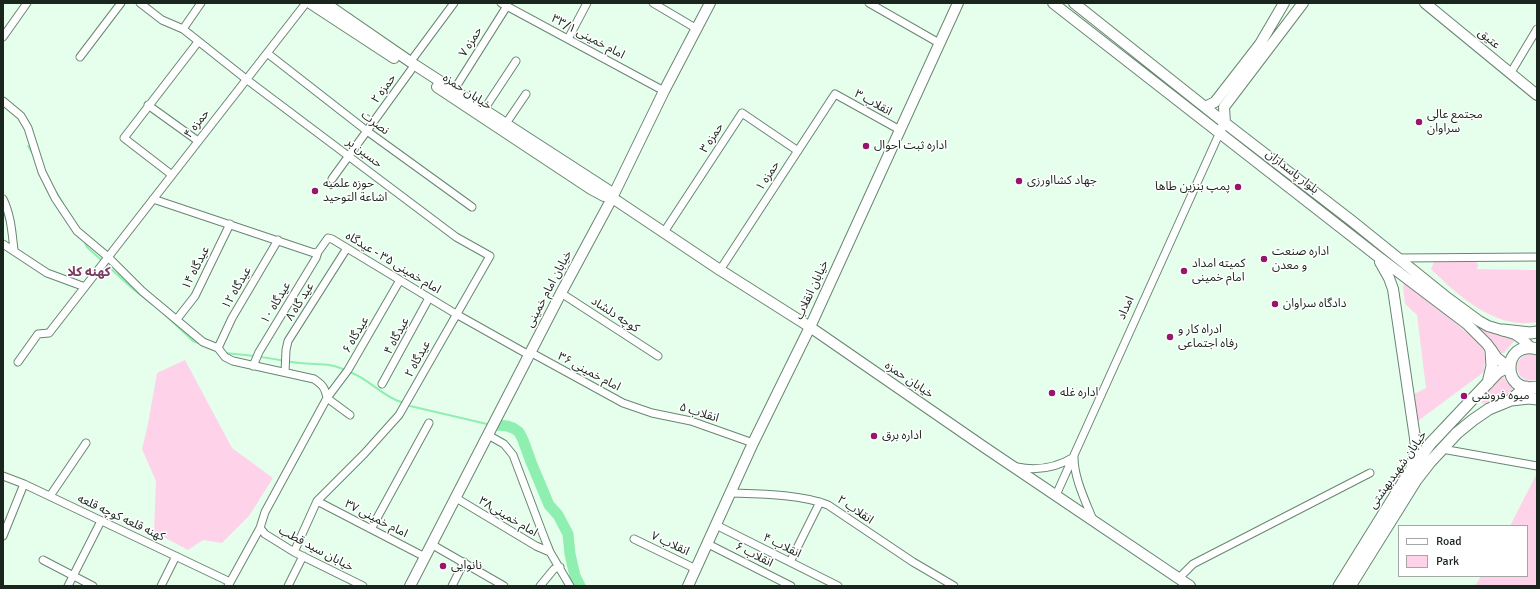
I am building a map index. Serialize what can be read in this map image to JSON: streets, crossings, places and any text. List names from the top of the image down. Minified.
{"streets":{"main road":["عتیق","خیابان حمزه","بلوار پاسداران","خیابان امام خمینی","خیابان انقلاب","خیابان شهیدبهشتی"],"street":["امام خمینی ۳۳/۱","حمزه ۷","حمزه ۲","انقلاب ۳","نصرت","حمزه ۴","حمزه ۳","حسین بر","حمزه ۱","امام خمینی ۳۵ - عیدگاه","عیدگاه ۱۴","عیدگاه ۱۲","عید گاه ۸","عیدگاه ۱۰","امداد","کوچه دلشاد","عیدگاه ۶","عیدگاه ۴","عیدگاه ۲","امام خمینی ۳۶","انقلاب ۵","انقلاب ۲","امام خمینی۳۸","کهنه قلعه کوچه قلعه","امام خمینی ۳۷","انقلاب ۷","انقلاب ۴","خیابان سید قطب","انقلاب ۶"]},"crossings":[["امام خمینی ۳۳/۱","حمزه ۷"],["امام خمینی ۳۳/۱","خیابان امام خمینی"],["حمزه ۷","خیابان حمزه"],["حمزه ۲","خیابان حمزه"],["حمزه ۲","نصرت"],["حمزه ۲","حسین بر"],["خیابان حمزه","حمزه ۳"],["خیابان حمزه","حمزه ۱"],["خیابان حمزه","خیابان امام خمینی"],["خیابان حمزه","خیابان انقلاب"],["خیابان حمزه","امداد"],["انقلاب ۳","حمزه ۱"],["انقلاب ۳","خیابان انقلاب"],["نصرت","حمزه ۴"],["حمزه ۴","حسین بر"],["حمزه ۳","حمزه ۱"],["حسین بر","عیدگاه ۲"],["بلوار پاسداران","امداد"],["بلوار پاسداران","خیابان شهیدبهشتی"],["امام خمینی ۳۵ - عیدگاه","خیابان امام خمینی"],["امام خمینی ۳۵ - عیدگاه","عید گاه ۸"],["امام خمینی ۳۵ - عیدگاه","عیدگاه ۱۰"],["امام خمینی ۳۵ - عیدگاه","عیدگاه ۶"],["امام خمینی ۳۵ - عیدگاه","عیدگاه ۴"],["امام خمینی ۳۵ - عیدگاه","عیدگاه ۲"],["امام خمینی ۳۵ - عیدگاه","امام خمینی ۳۶"],["خیابان امام خمینی","کوچه دلشاد"],["خیابان امام خمینی","امام خمینی ۳۶"],["خیابان امام خمینی","امام خمینی۳۸"],["خیابان امام خمینی","امام خمینی ۳۷"],["خیابان انقلاب","انقلاب ۵"],["خیابان انقلاب","انقلاب ۲"],["خیابان انقلاب","انقلاب ۷"],["خیابان انقلاب","انقلاب ۴"],["خیابان انقلاب","انقلاب ۶"],["عیدگاه ۶","کهنه قلعه کوچه قلعه"],["عیدگاه ۶","خیابان سید قطب"],["عیدگاه ۲","امام خمینی ۳۷"],["عیدگاه ۲","خیابان سید قطب"],["امام خمینی ۳۶","انقلاب ۵"]],"districts":["کهنه کلا"],"places":["مجتمع عالی سراوان","اداره ثبت احوال","جهاد کشااورزی","پمپ بنزین طاها","حوزه علمیه اشاعة التوحید","اداره صنعت و معدن","کمیته امداد امام خمینی","دادگاه سراوان","ادراه کار و رفاه اجتماعی","اداره غله","میوه فروشی","اداره برق","نانوایی"],"legend":["Road","Park"]}
